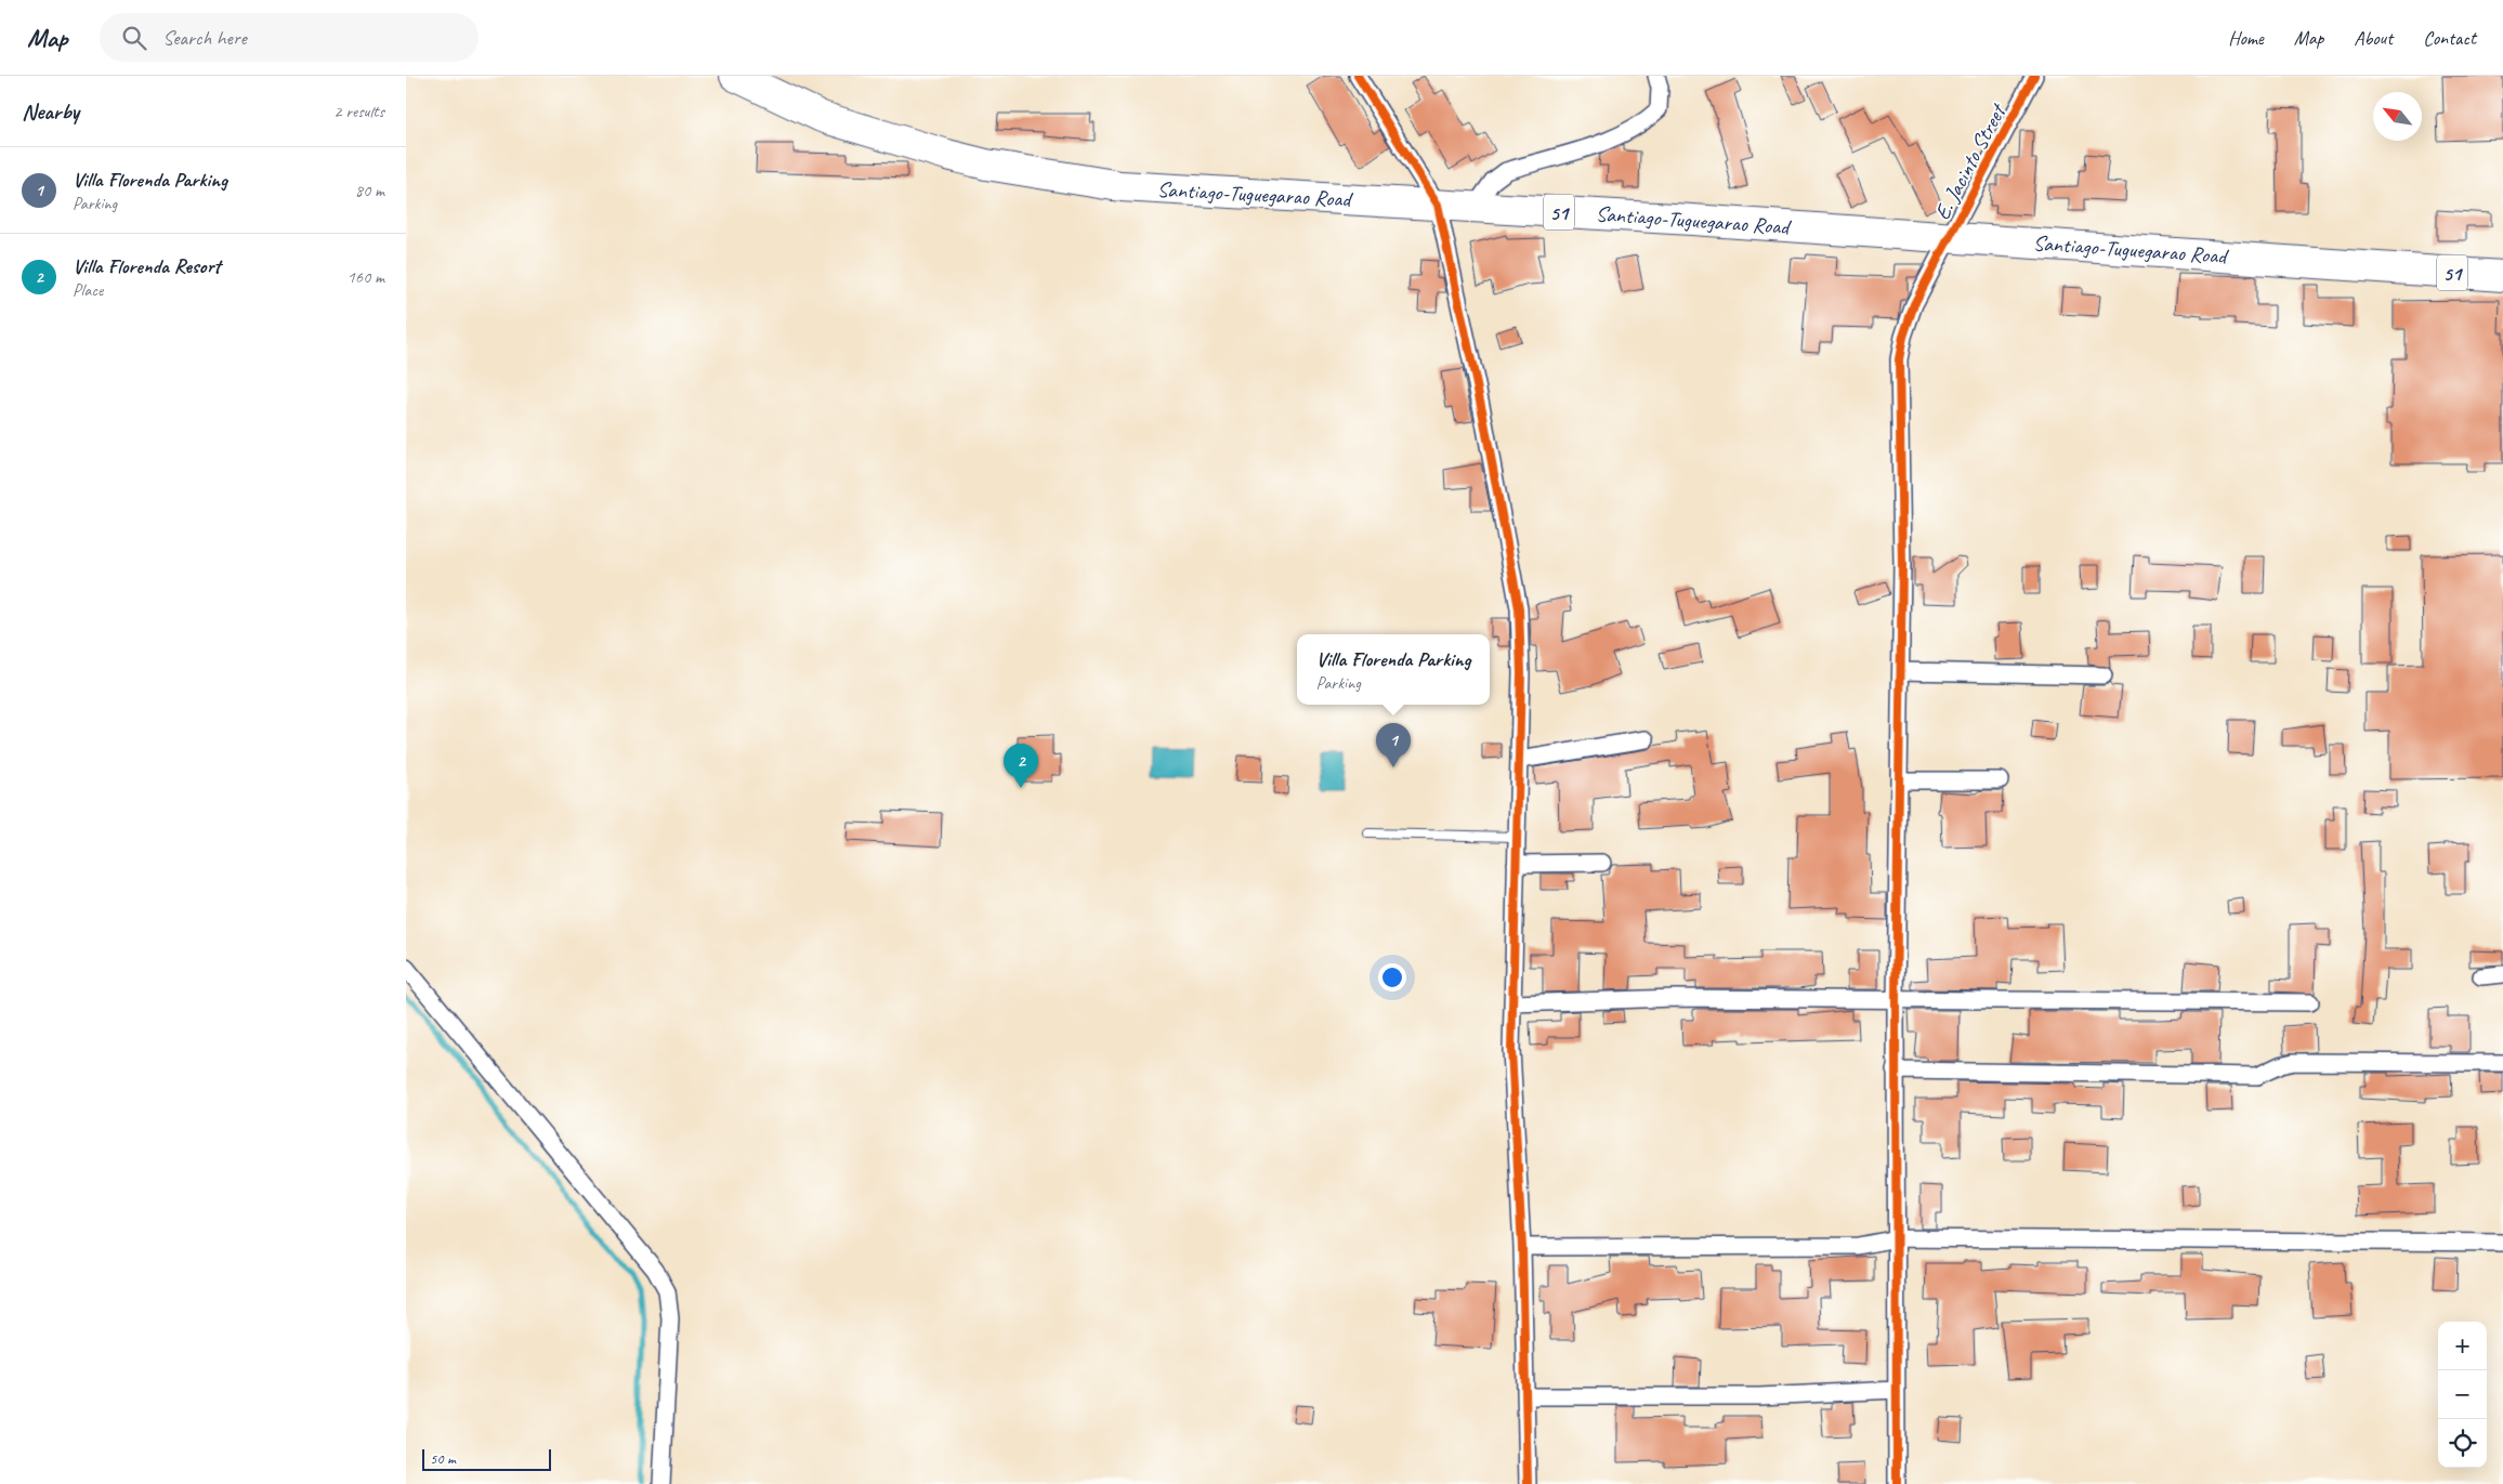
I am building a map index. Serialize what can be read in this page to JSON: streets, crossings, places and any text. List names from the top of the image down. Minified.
{"streets":{"highway":["Santiago-Tuguegarao Road","51"],"street":["E. Jacinto Street"]},"crossings":[["E. Jacinto Street","Santiago-Tuguegarao Road"]],"scale_bar":"50 m","north":"top left","page":{"header":"Map","search":"Search here","nav":["Home","Map","About","Contact"],"heading":["Nearby","2 results"],"list":[{"mark":"1","name":"Villa Florenda Parking","note":"Parking","value":"80 m"},{"mark":"2","name":"Villa Florenda Resort","note":"Place","value":"160 m"}],"popup":["Villa Florenda Parking","Parking"],"pins":["1","2"],"map_buttons":["+","−"],"scale":"50 m"}}
